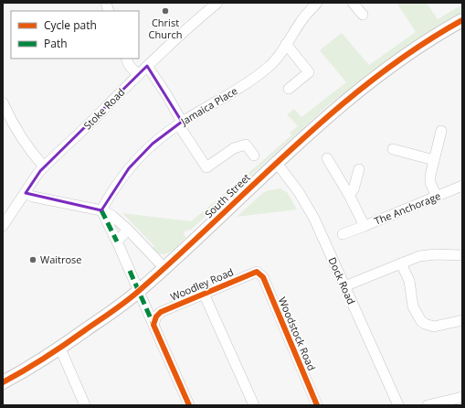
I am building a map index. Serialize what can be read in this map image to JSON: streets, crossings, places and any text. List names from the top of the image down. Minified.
{"streets":{"main road":["South Street"],"street":["Jamaica Place","Stoke Road","The Anchorage","Dock Road","Woodley Road","Woodstock Road"]},"crossings":[["South Street","Dock Road"],["Woodley Road","Woodstock Road"]],"places":["Christ Church","Waitrose"],"legend":["Cycle path","Path"]}
